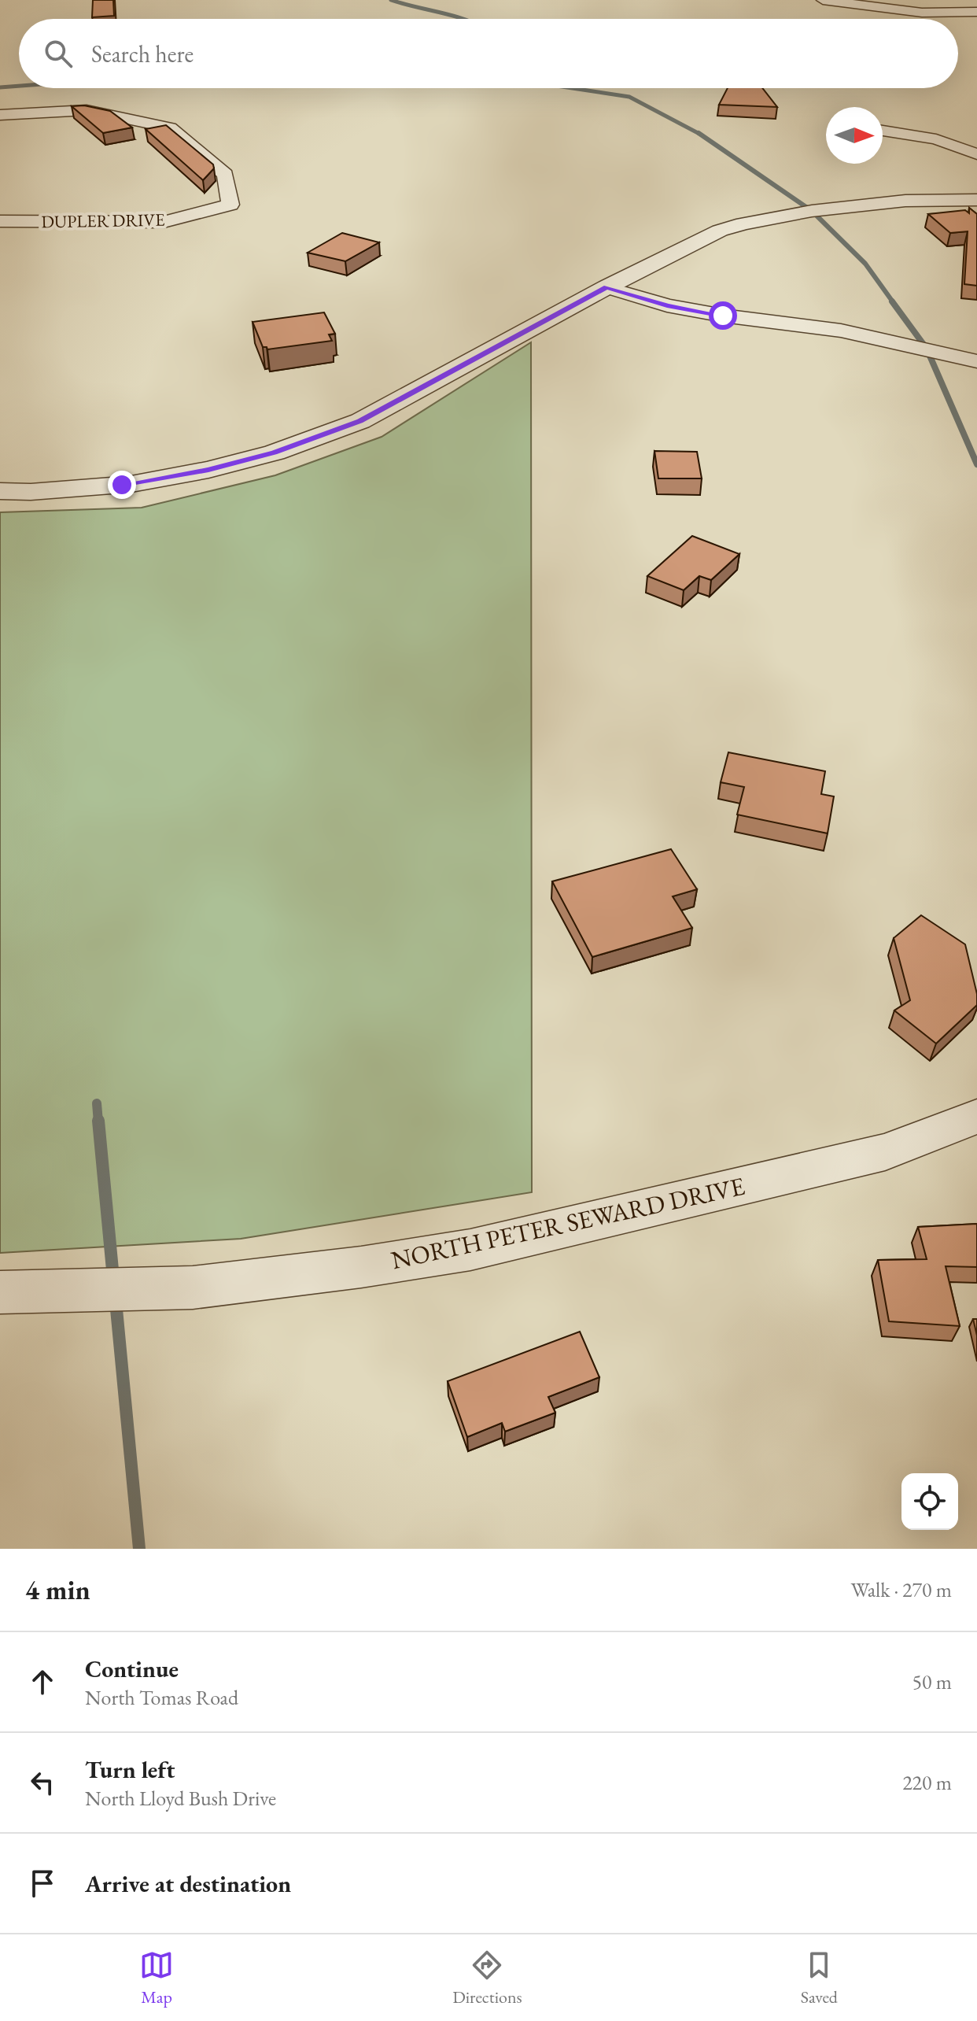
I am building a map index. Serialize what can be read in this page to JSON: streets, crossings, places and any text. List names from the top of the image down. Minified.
{"streets":{"street":["DUPLER DRIVE","NORTH PETER SEWARD DRIVE"]},"north":"right","page":{"search":"Search here","heading":["4 min","Walk · 270 m"],"list":[["Continue","North Tomas Road","50 m"],["Turn left","North Lloyd Bush Drive","220 m"],"Arrive at destination"],"nav":["Map","Directions","Saved"]}}
